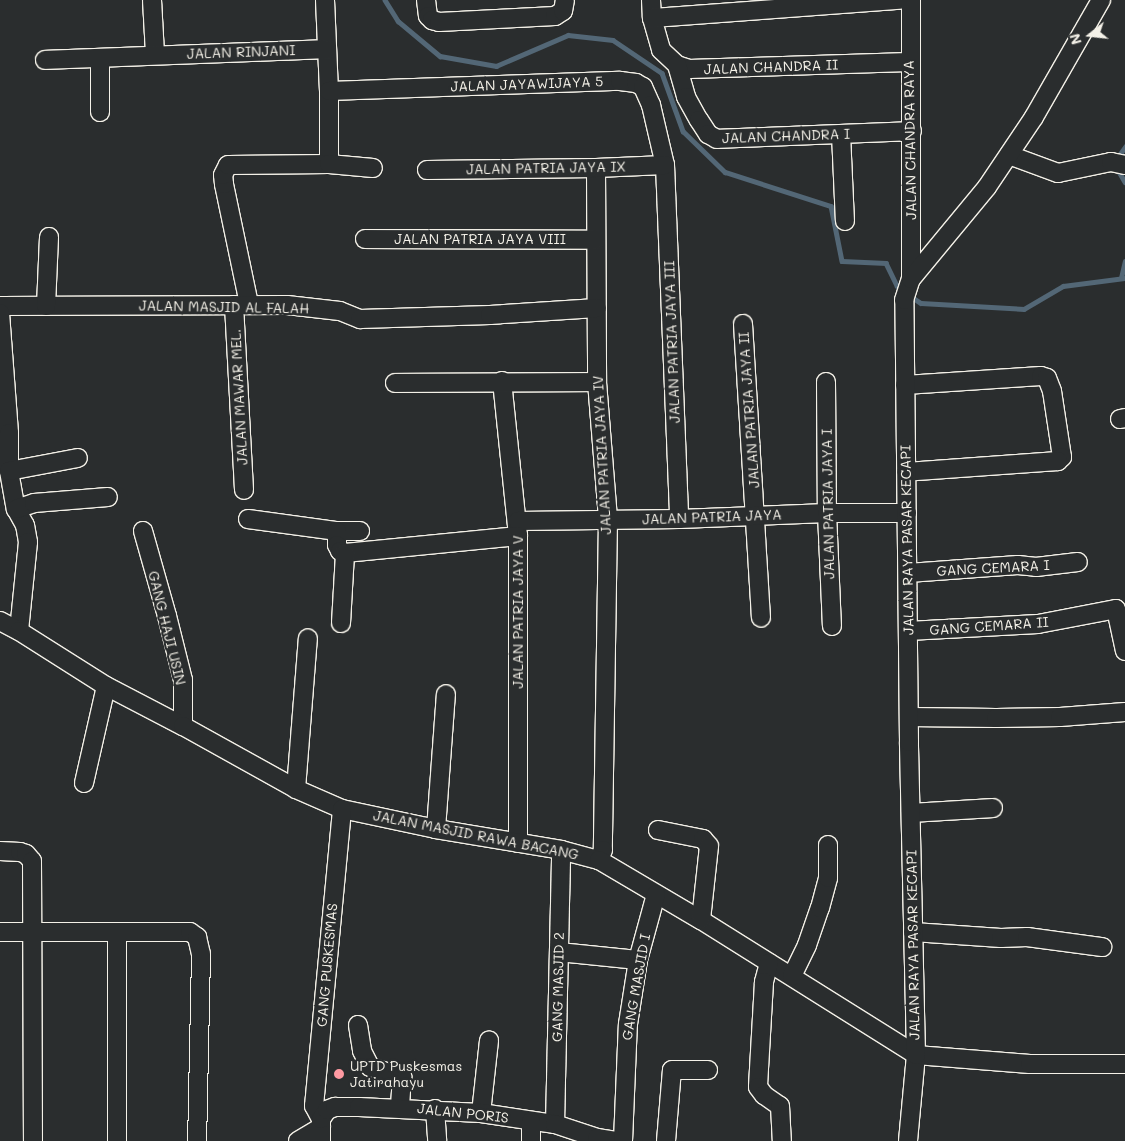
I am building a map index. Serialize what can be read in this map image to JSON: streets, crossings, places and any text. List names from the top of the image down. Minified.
{"streets":{"street":["JALAN RINJANI","JALAN CHANDRA II","JALAN JAYAWIJAYA 5","JALAN CHANDRA I","JALAN CHANDRA RAYA","JALAN PATRIA JAYA IX","JALAN PATRIA JAYA VIII","JALAN MASJID AL FALAH","JALAN PATRIA JAYA III","JALAN MAWAR MEL.","JALAN PATRIA JAYA II","JALAN PATRIA JAYA IV","JALAN PATRIA JAYA I","JALAN PATRIA JAYA","JALAN RAYA PASAR KECAPI","GANG CEMARA I","JALAN PATRIA JAYA V","GANG CEMARA II","GANG HAJI USIN","JALAN MASJID RAWA BACANG","GANG PUSKESMAS","GANG MASJID 2","GANG MASJID I","JALAN PORIS"]},"crossings":[["JALAN CHANDRA II","JALAN CHANDRA I"],["JALAN CHANDRA II","JALAN CHANDRA RAYA"],["JALAN JAYAWIJAYA 5","JALAN PATRIA JAYA IX"],["JALAN JAYAWIJAYA 5","JALAN PATRIA JAYA III"],["JALAN CHANDRA I","JALAN CHANDRA RAYA"],["JALAN CHANDRA RAYA","JALAN RAYA PASAR KECAPI"],["JALAN PATRIA JAYA IX","JALAN PATRIA JAYA III"],["JALAN PATRIA JAYA IX","JALAN PATRIA JAYA IV"],["JALAN PATRIA JAYA VIII","JALAN PATRIA JAYA IV"],["JALAN MASJID AL FALAH","JALAN MAWAR MEL."],["JALAN MASJID AL FALAH","JALAN PATRIA JAYA IV"],["JALAN PATRIA JAYA III","JALAN PATRIA JAYA"],["JALAN PATRIA JAYA II","JALAN PATRIA JAYA"],["JALAN PATRIA JAYA IV","JALAN PATRIA JAYA"],["JALAN PATRIA JAYA IV","JALAN MASJID RAWA BACANG"],["JALAN PATRIA JAYA I","JALAN PATRIA JAYA"],["JALAN PATRIA JAYA","JALAN RAYA PASAR KECAPI"],["JALAN PATRIA JAYA","JALAN PATRIA JAYA V"],["JALAN RAYA PASAR KECAPI","GANG CEMARA I"],["JALAN RAYA PASAR KECAPI","GANG CEMARA II"],["JALAN RAYA PASAR KECAPI","JALAN MASJID RAWA BACANG"],["JALAN PATRIA JAYA V","JALAN MASJID RAWA BACANG"],["GANG HAJI USIN","JALAN MASJID RAWA BACANG"],["JALAN MASJID RAWA BACANG","GANG PUSKESMAS"],["JALAN MASJID RAWA BACANG","GANG MASJID 2"],["JALAN MASJID RAWA BACANG","GANG MASJID I"],["GANG PUSKESMAS","JALAN PORIS"],["GANG MASJID 2","JALAN PORIS"]],"places":["UPTD Puskesmas Jatirahayu"],"north":"left"}
